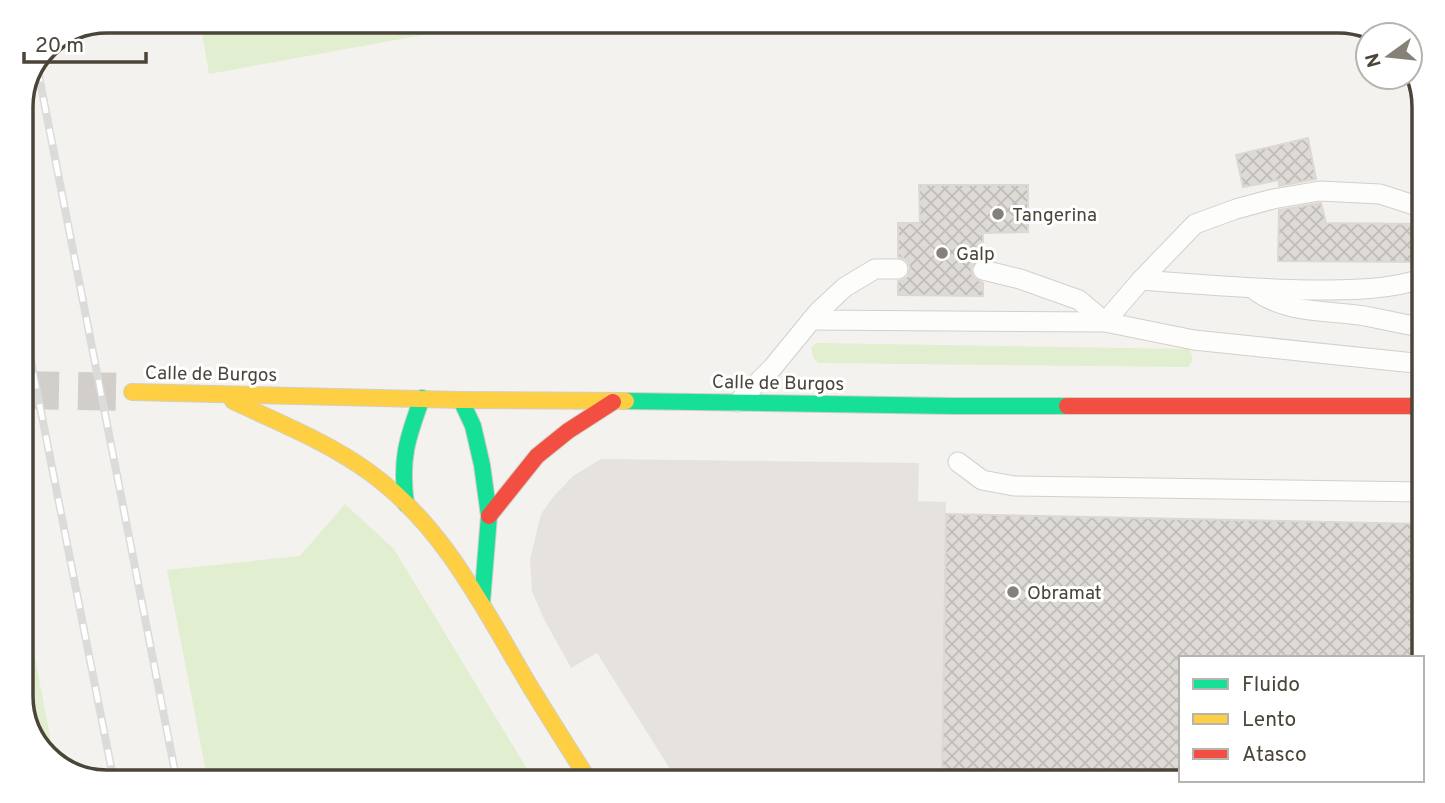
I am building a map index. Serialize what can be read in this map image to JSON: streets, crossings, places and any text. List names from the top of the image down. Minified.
{"streets":{"street":["Calle de Burgos"]},"places":["Tangerina","Galp","Obramat"],"legend":["Fluido","Lento","Atasco"],"scale_bar":"20 m","north":"left"}
